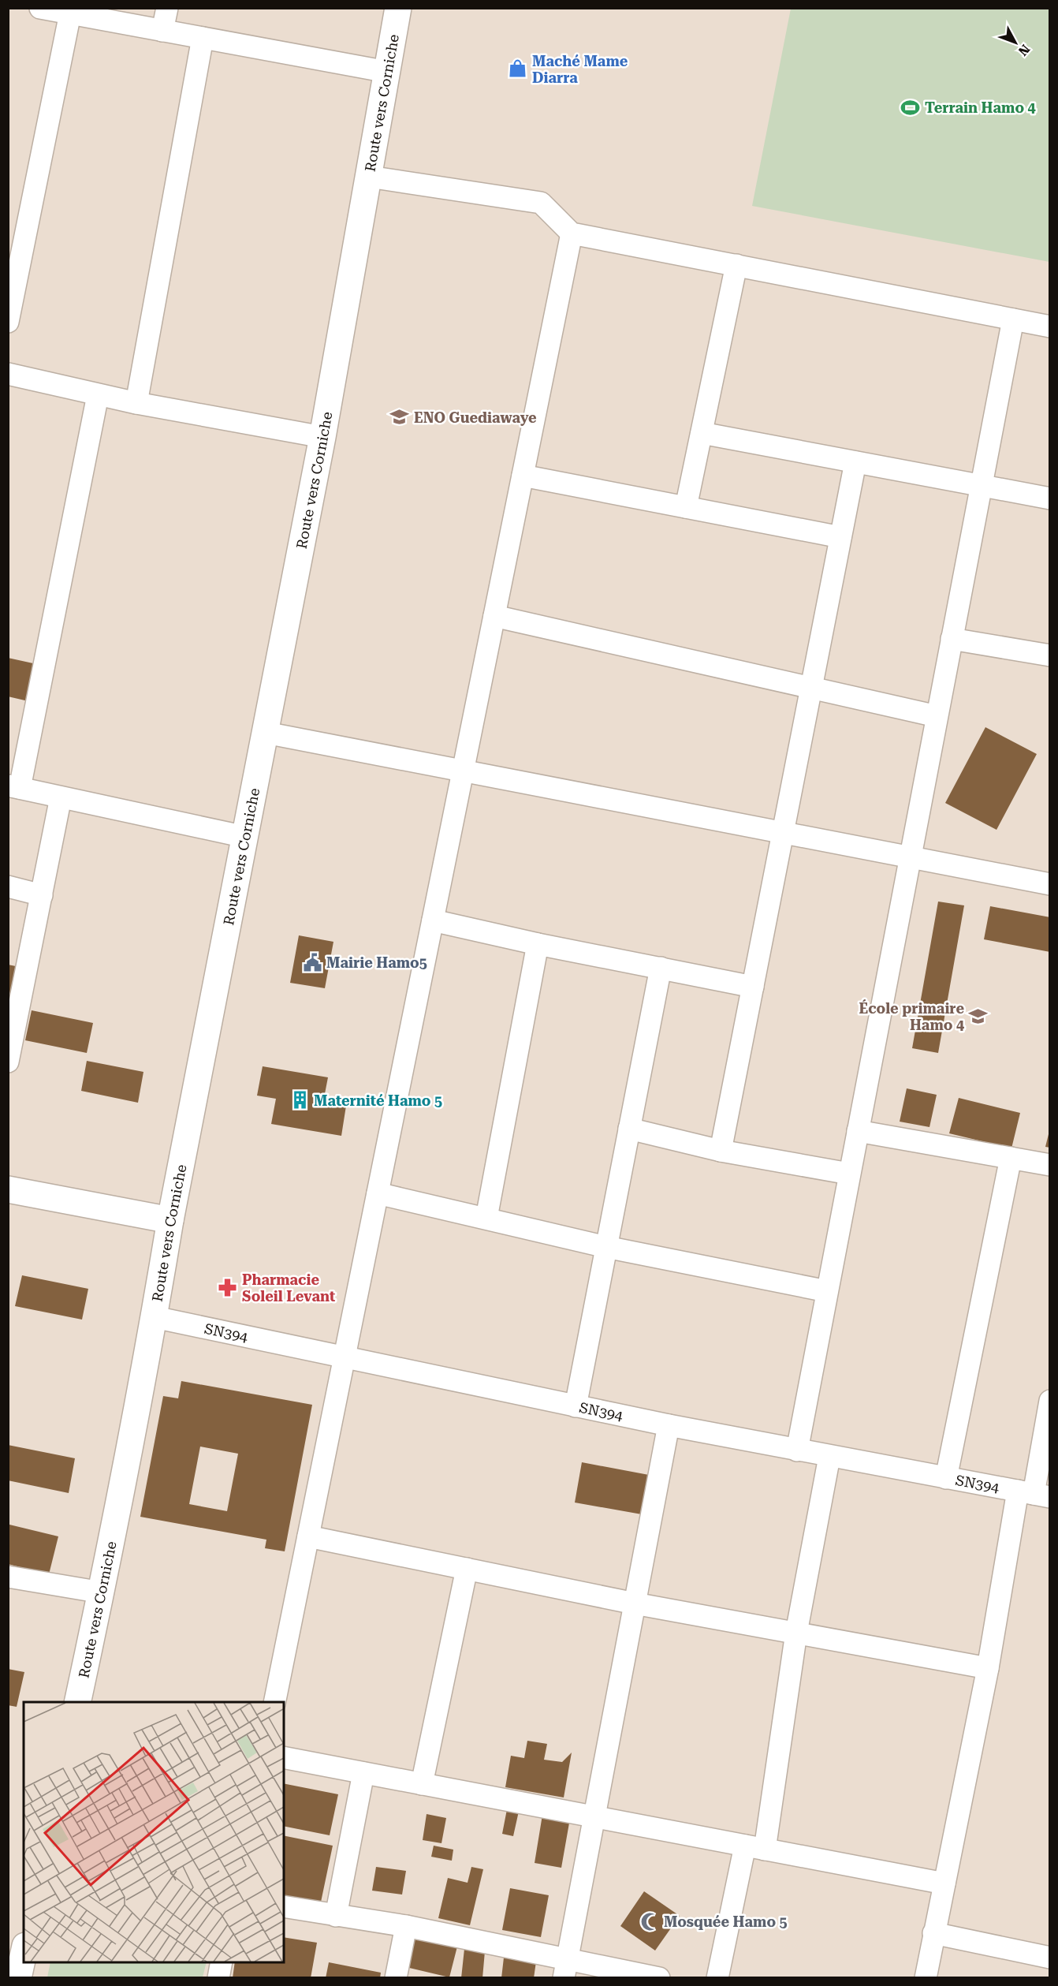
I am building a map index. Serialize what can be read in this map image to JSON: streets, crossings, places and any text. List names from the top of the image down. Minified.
{"streets":{"main road":["Route vers Corniche"],"street":["SN394"]},"crossings":[["Route vers Corniche","SN394"]],"places":{"shop":["Maché Mame Diarra"],"sports":["Terrain Hamo 4"],"school or university":["ENO Guediawaye","École primaire Hamo 4"],"public building":["Mairie Hamo5"],"building":["Maternité Hamo 5"],"pharmacy":["Pharmacie Soleil Levant"],"mosque":["Mosquée Hamo 5"]},"north":"bottom right"}
